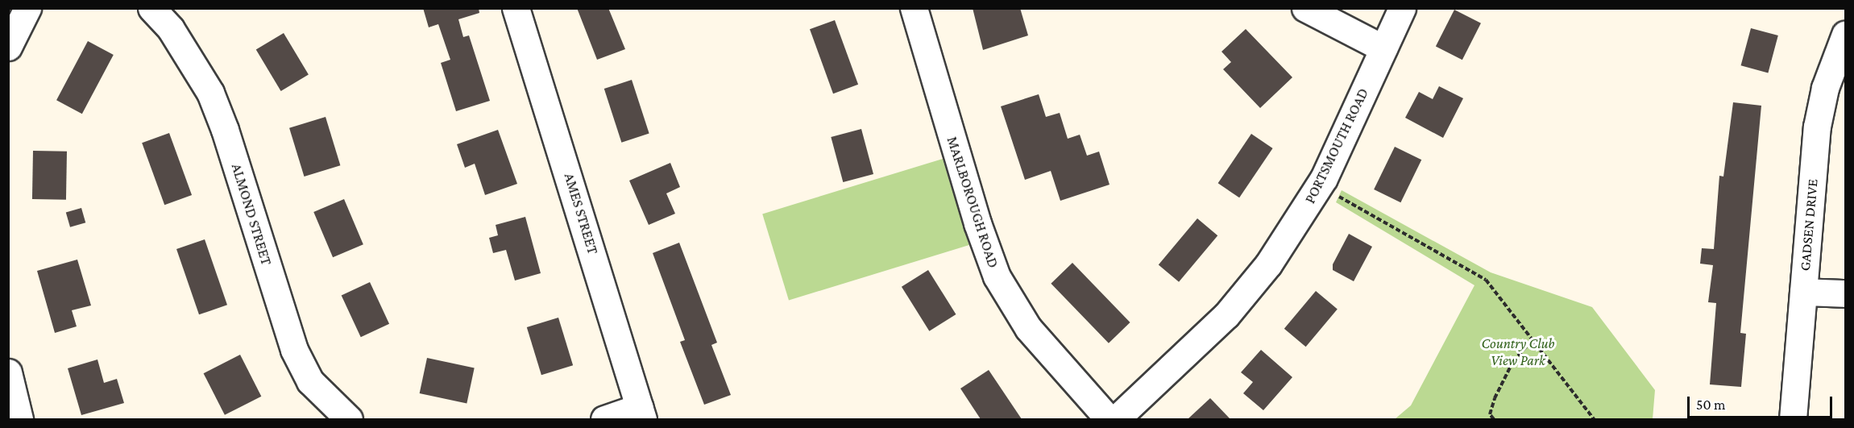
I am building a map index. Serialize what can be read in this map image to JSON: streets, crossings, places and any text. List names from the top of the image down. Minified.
{"streets":{"street":["PORTSMOUTH ROAD","MARLBOROUGH ROAD","AMES STREET","ALMOND STREET","GADSEN DRIVE"]},"parks":["Country Club View Park"],"scale_bar":"50 m"}
